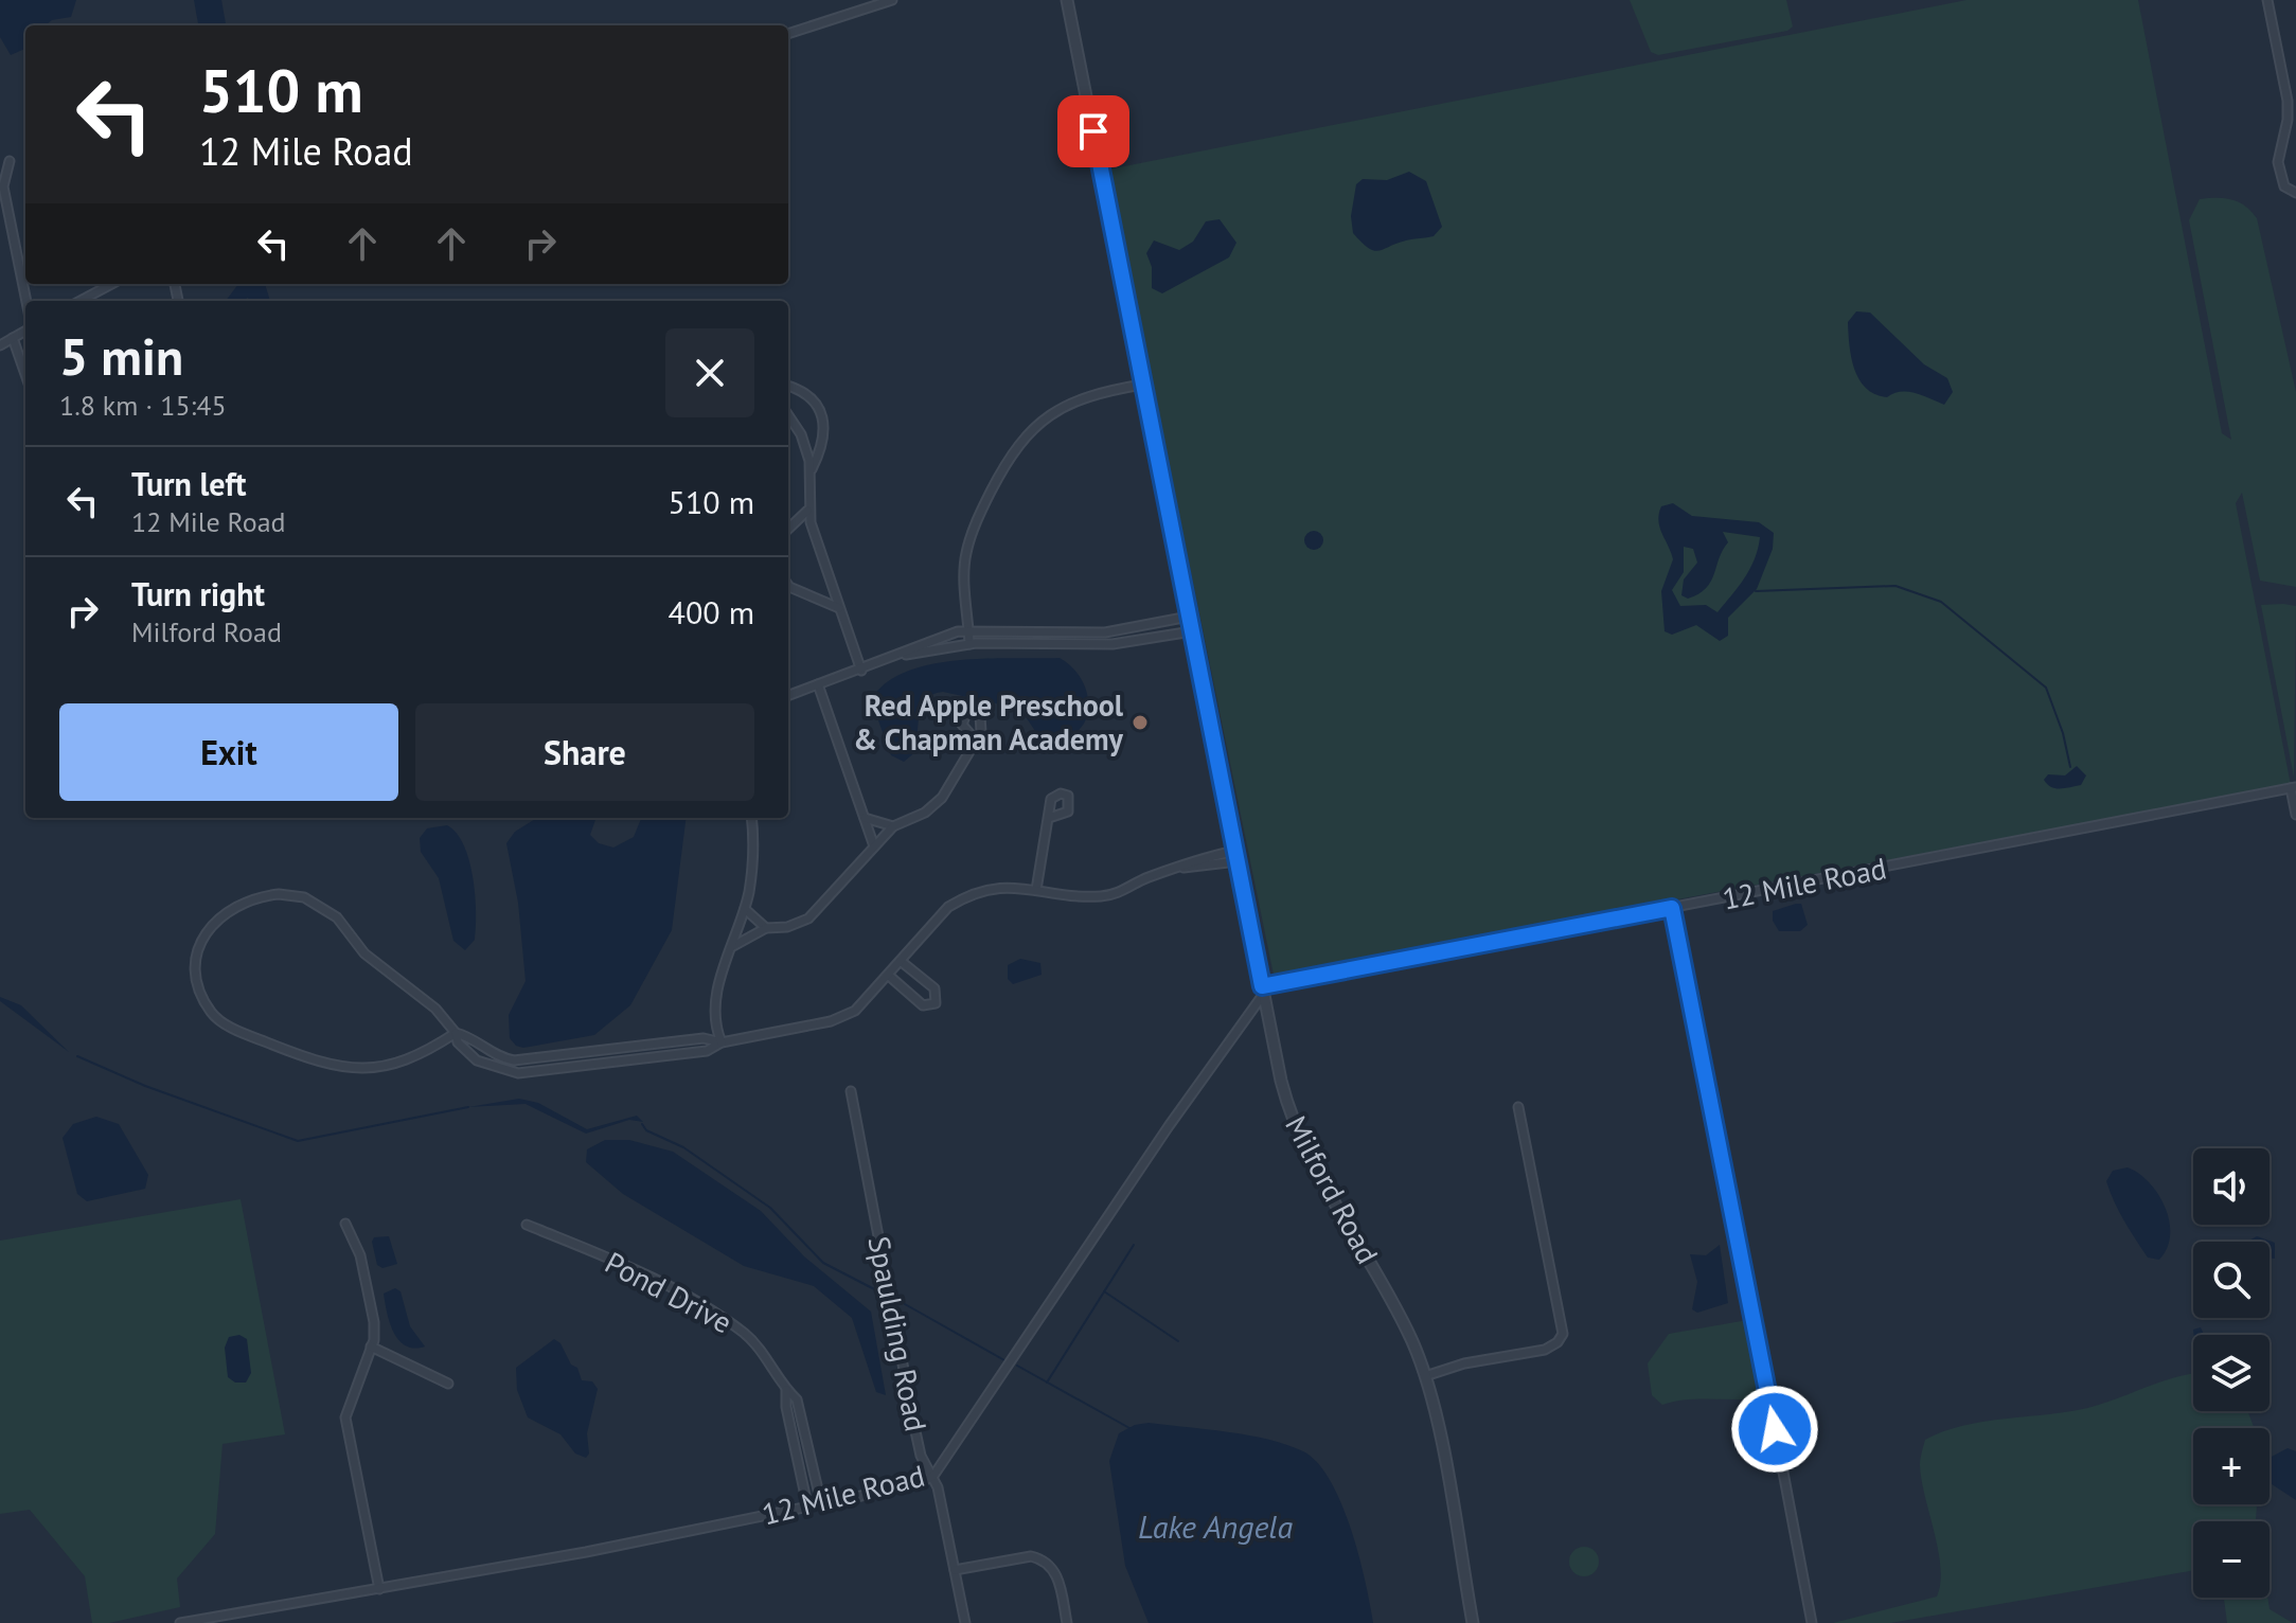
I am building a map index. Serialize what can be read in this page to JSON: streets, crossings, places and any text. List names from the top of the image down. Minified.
{"streets":{"street":["12 Mile Road","Milford Road","Pond Drive","Spaulding Road"]},"crossings":[["12 Mile Road","Milford Road"],["12 Mile Road","Pond Drive"],["12 Mile Road","Spaulding Road"]],"water":["Lake Angela"],"places":["Red Apple Preschool & Chapman Academy"],"page":{"turn":["510 m","12 Mile Road"],"heading":["5 min","1.8 km · 15:45"],"list":[{"name":"Turn left","note":"12 Mile Road","value":"510 m"},{"name":"Turn right","note":"Milford Road","value":"400 m"}],"buttons":["Exit","Share"],"map_buttons":["+","−"]}}
